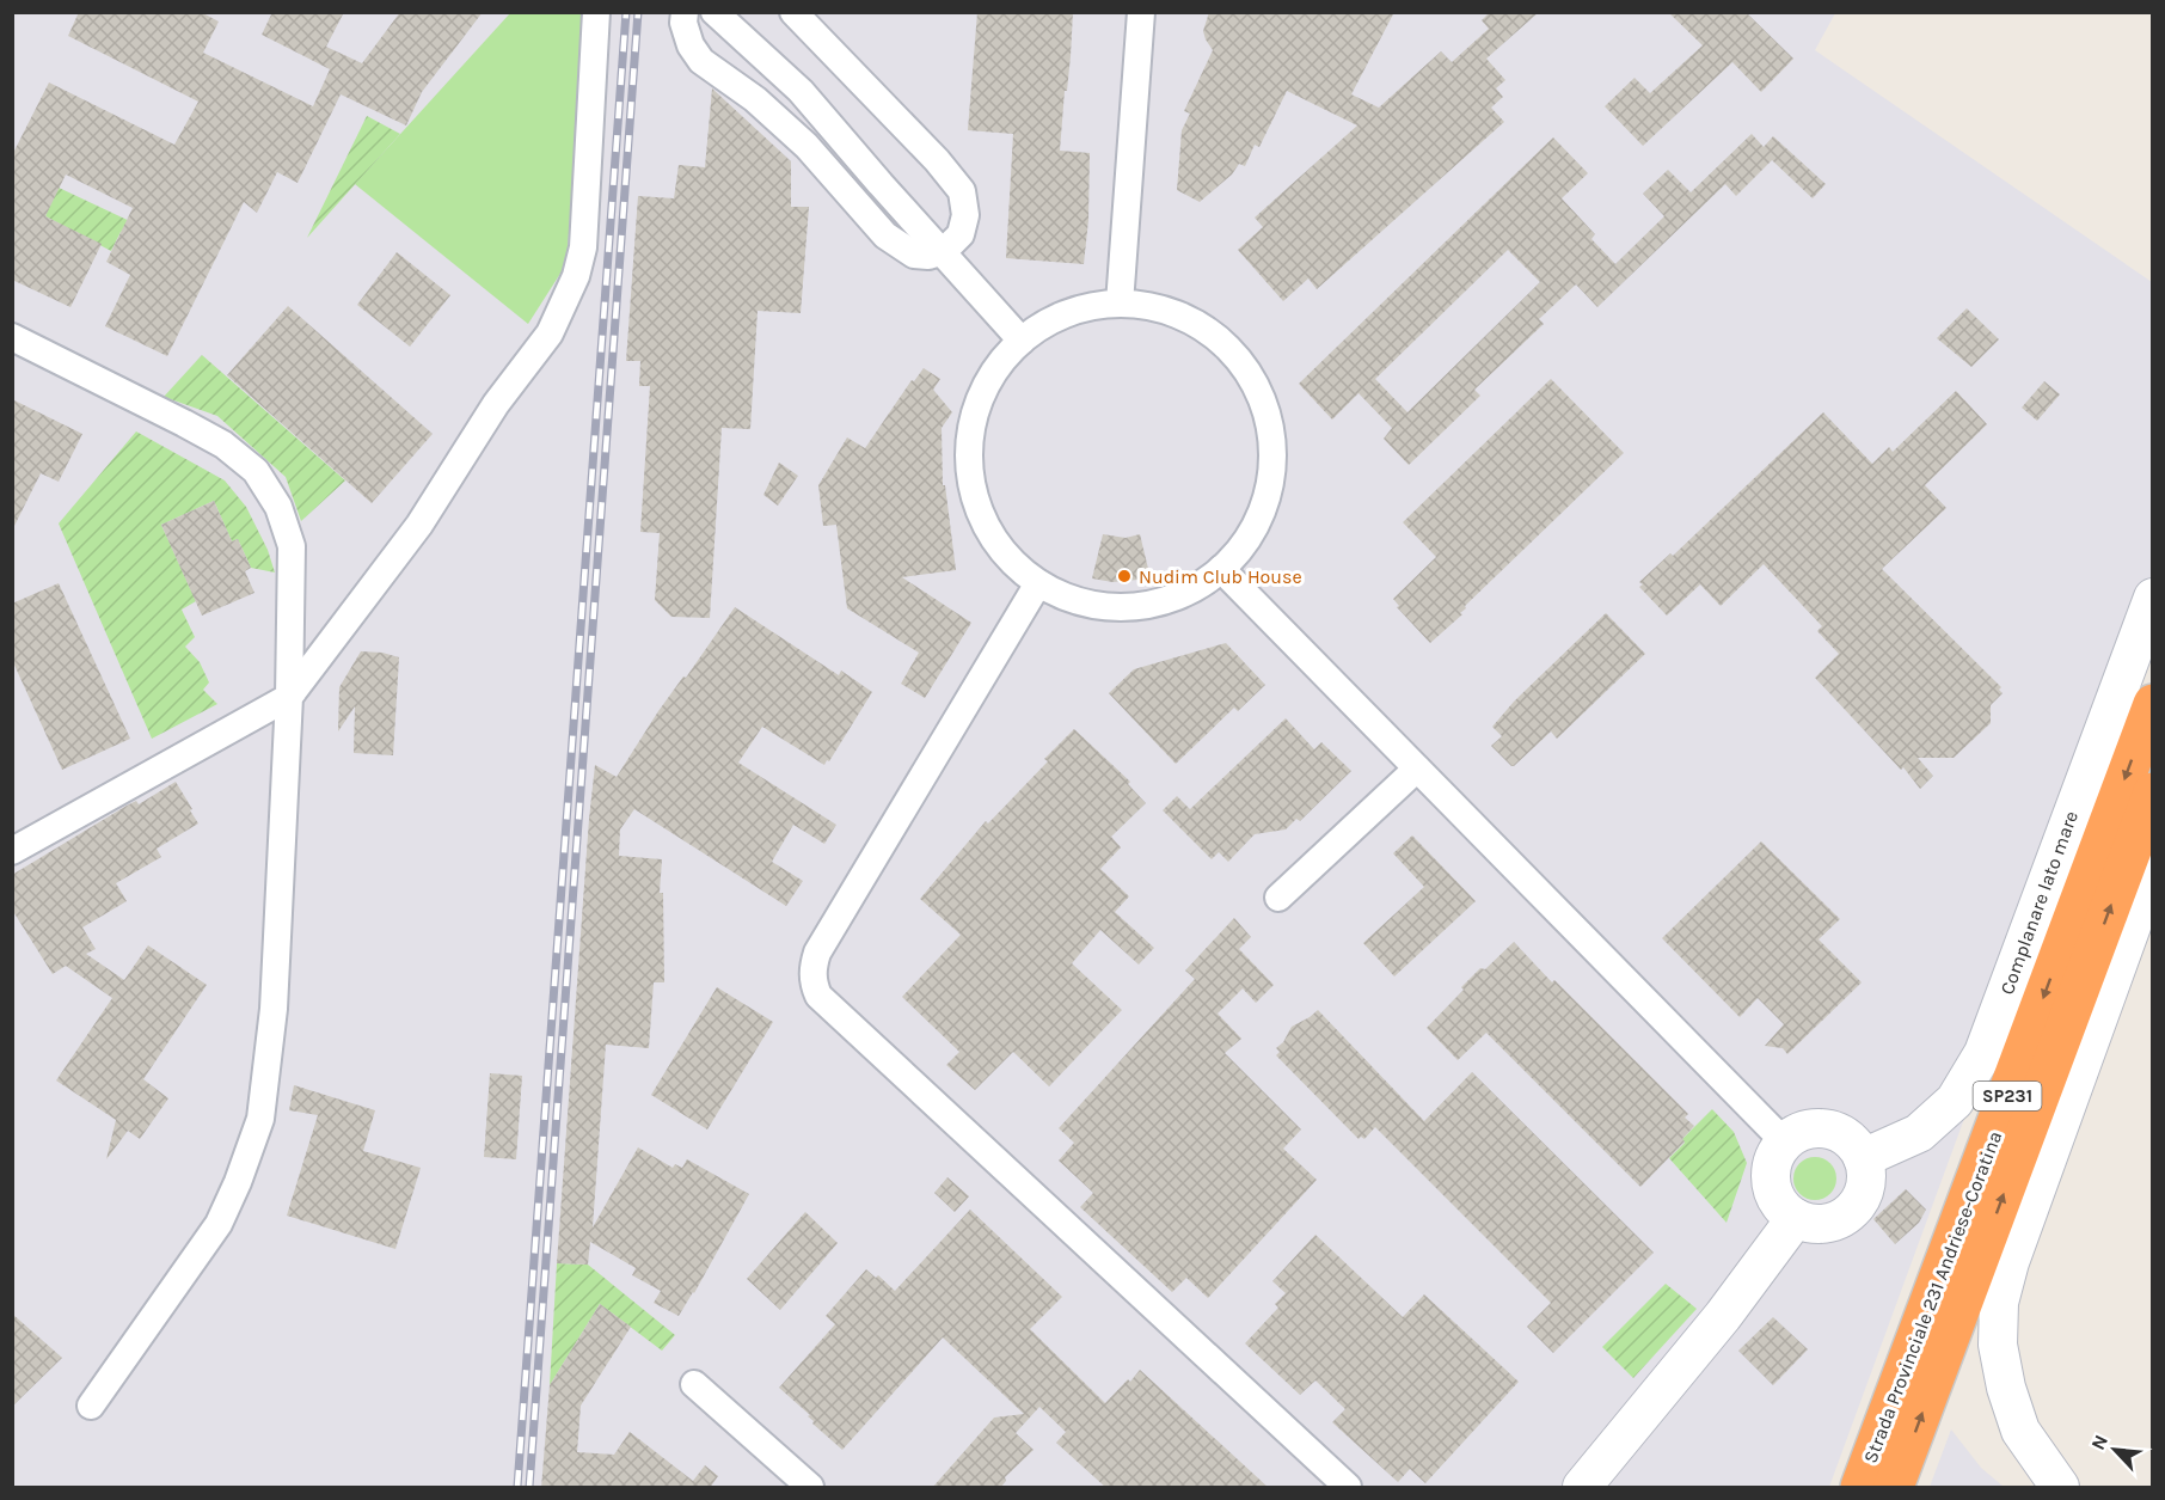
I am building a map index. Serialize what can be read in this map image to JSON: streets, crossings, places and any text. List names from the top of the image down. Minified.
{"streets":{"highway":["SP231","Strada Provinciale 231 Andriese-Coratina"],"street":["Complanare lato mare"]},"places":["Nudim Club House"],"north":"top left"}
